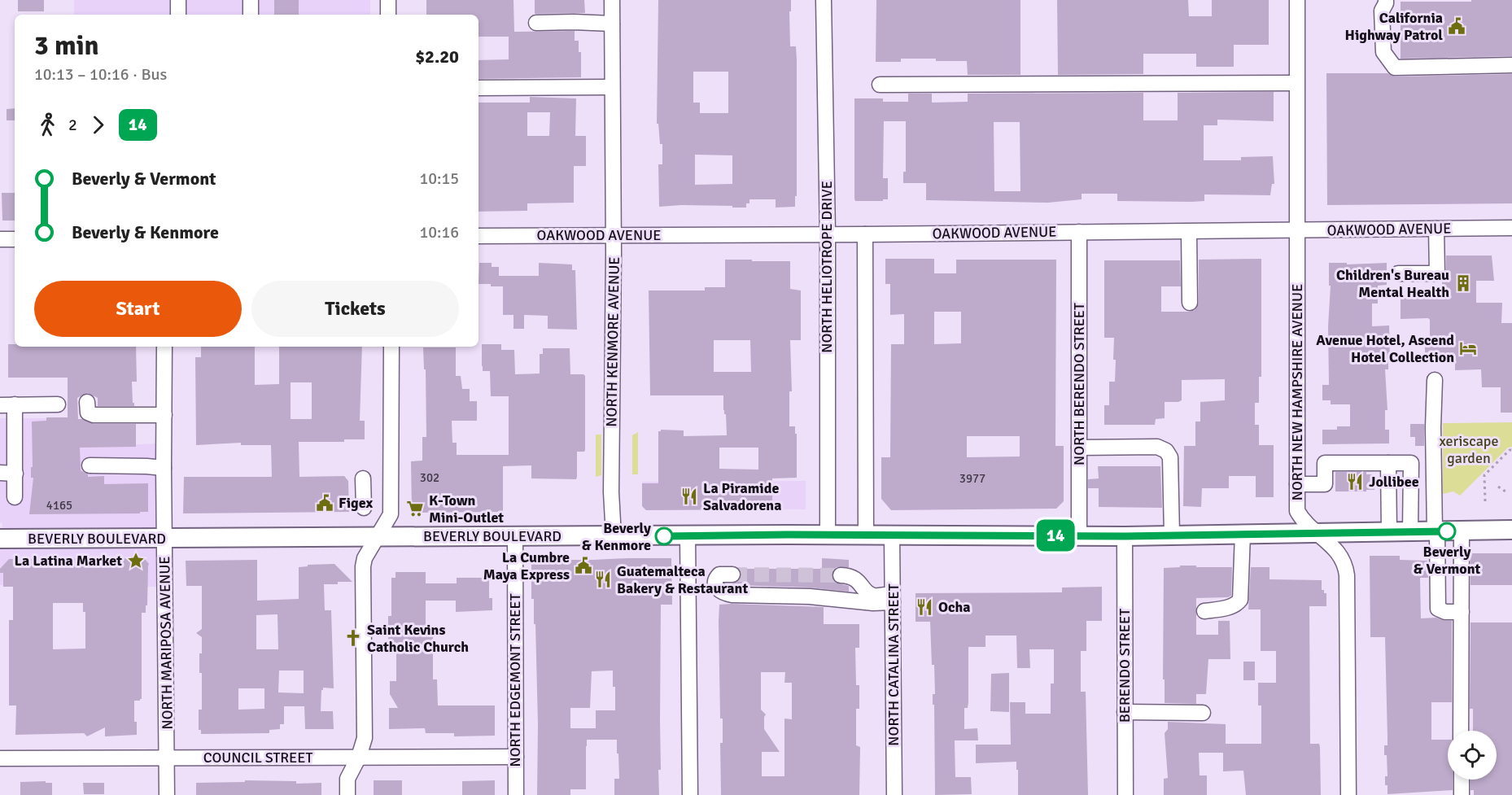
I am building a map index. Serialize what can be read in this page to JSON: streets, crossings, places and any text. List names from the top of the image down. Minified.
{"streets":{"main road":["BEVERLY BOULEVARD"],"street":["OAKWOOD AVENUE","NORTH HELIOTROPE DRIVE","NORTH KENMORE AVENUE","NORTH BERENDO STREET","NORTH NEW HAMPSHIRE AVENUE","NORTH MARIPOSA AVENUE","NORTH CATALINA STREET","BERENDO STREET","NORTH EDGEMONT STREET","COUNCIL STREET"]},"crossings":[["OAKWOOD AVENUE","NORTH HELIOTROPE DRIVE"],["OAKWOOD AVENUE","NORTH KENMORE AVENUE"],["OAKWOOD AVENUE","NORTH BERENDO STREET"],["OAKWOOD AVENUE","NORTH NEW HAMPSHIRE AVENUE"],["NORTH HELIOTROPE DRIVE","BEVERLY BOULEVARD"],["NORTH KENMORE AVENUE","BEVERLY BOULEVARD"],["NORTH BERENDO STREET","BEVERLY BOULEVARD"],["NORTH NEW HAMPSHIRE AVENUE","BEVERLY BOULEVARD"],["BEVERLY BOULEVARD","NORTH MARIPOSA AVENUE"],["BEVERLY BOULEVARD","NORTH CATALINA STREET"],["BEVERLY BOULEVARD","BERENDO STREET"],["BEVERLY BOULEVARD","NORTH EDGEMONT STREET"],["NORTH MARIPOSA AVENUE","COUNCIL STREET"],["NORTH EDGEMONT STREET","COUNCIL STREET"]],"parks":["xeriscape garden"],"places":{"public building":["California Highway Patrol","Figex","La Cumbre Maya Express"],"building":["Children's Bureau Mental Health"],"hotel":["Avenue Hotel, Ascend Hotel Collection"],"restaurant":["Jollibee","La Piramide Salvadorena","Guatemalteca Bakery & Restaurant","Ocha"],"supermarket":["K-Town Mini-Outlet"],"other":["Beverly & Vermont","Beverly & Kenmore"],"place":["La Latina Market"],"church":["Saint Kevins Catholic Church"]},"lines":["bus line 14"],"house_numbers":["302","3977","4165"],"page":{"on_map":"14","heading":["3 min","10:13 – 10:16 · Bus","$2.20"],"legs":["2","14"],"list":[{"name":"Beverly & Vermont","value":"10:15"},{"name":"Beverly & Kenmore","value":"10:16"}],"buttons":["Start","Tickets"]}}
